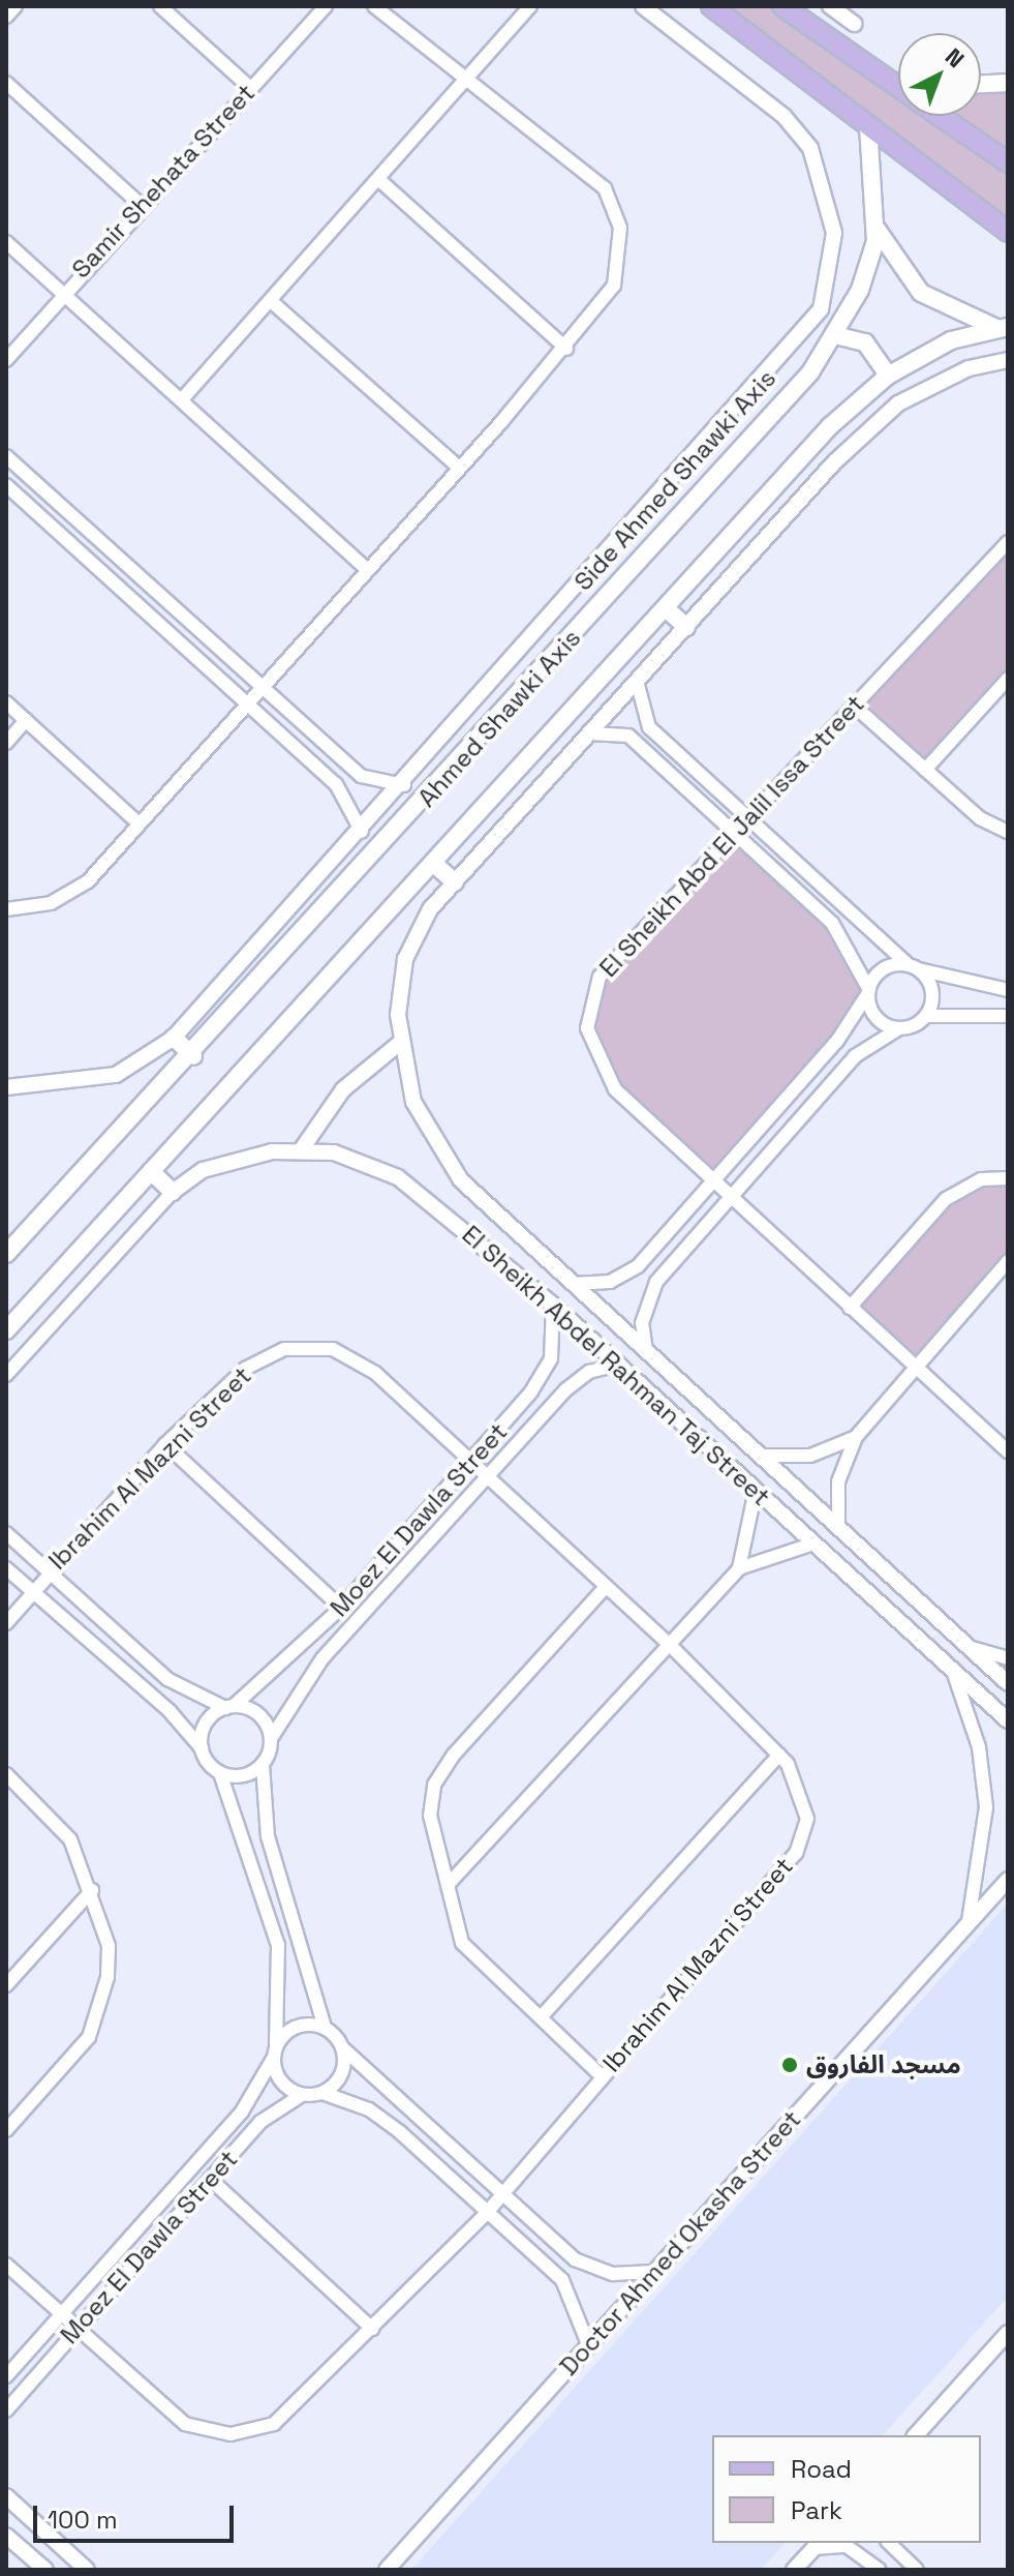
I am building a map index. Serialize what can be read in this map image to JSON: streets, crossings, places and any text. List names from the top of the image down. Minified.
{"streets":{"main road":["Ahmed Shawki Axis"],"street":["Samir Shehata Street","Side Ahmed Shawki Axis","El Sheikh Abd El Jalil Issa Street","El Sheikh Abdel Rahman Taj Street","Ibrahim Al Mazni Street","Moez El Dawla Street","Doctor Ahmed Okasha Street"]},"crossings":[["El Sheikh Abdel Rahman Taj Street","Moez El Dawla Street"],["Ibrahim Al Mazni Street","Moez El Dawla Street"]],"places":["مسجد الفاروق"],"legend":["Road","Park"],"scale_bar":"100 m","north":"top right"}
